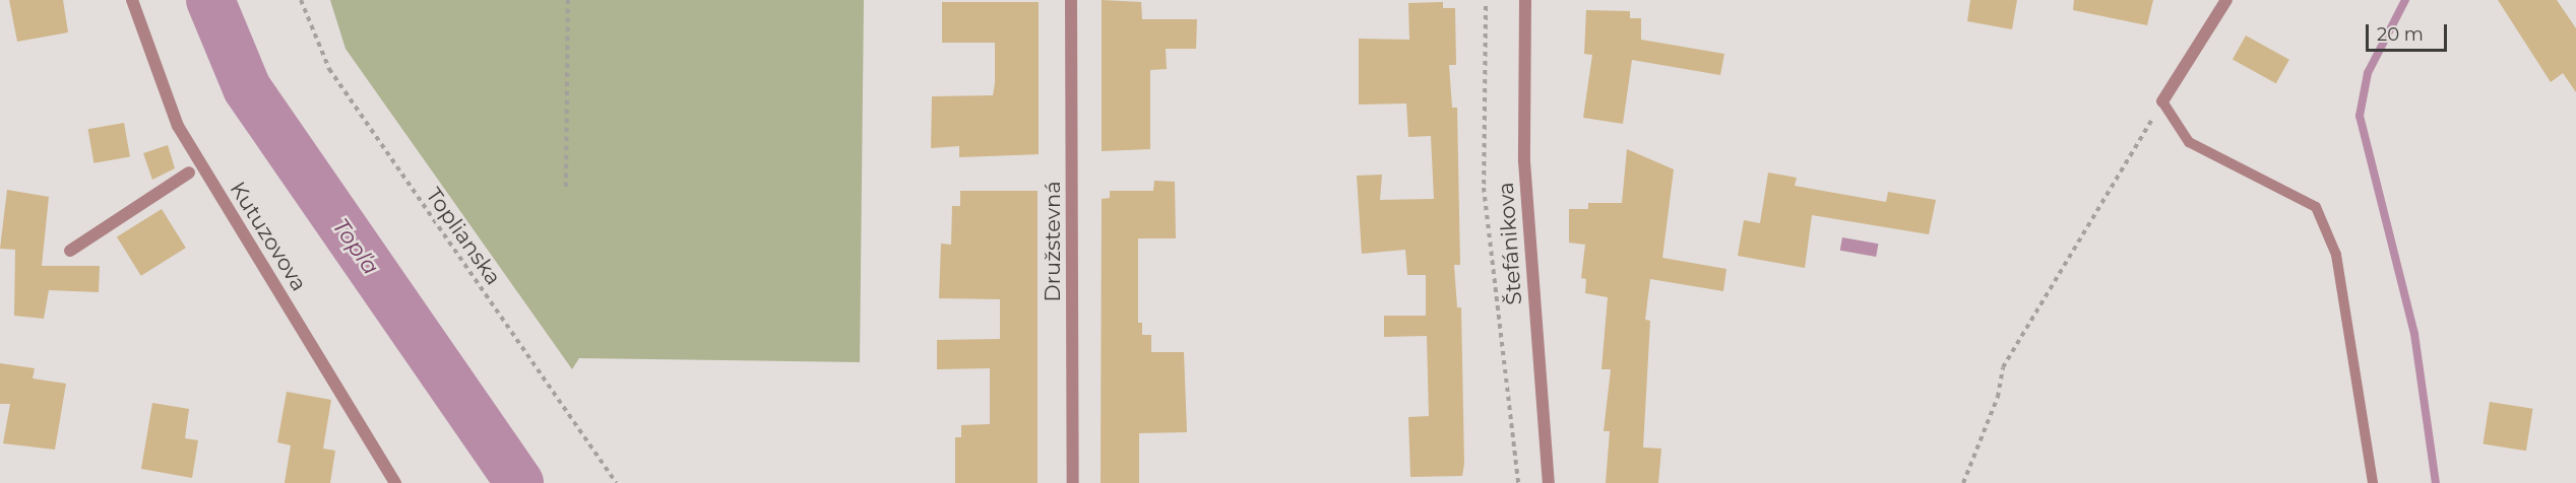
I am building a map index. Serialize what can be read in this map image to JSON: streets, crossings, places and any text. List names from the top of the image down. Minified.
{"streets":{"street":["Kutuzovova","Družstevná","Štefánikova"],"path":["Toplianska"]},"water":["Topľa"],"scale_bar":"20 m"}
